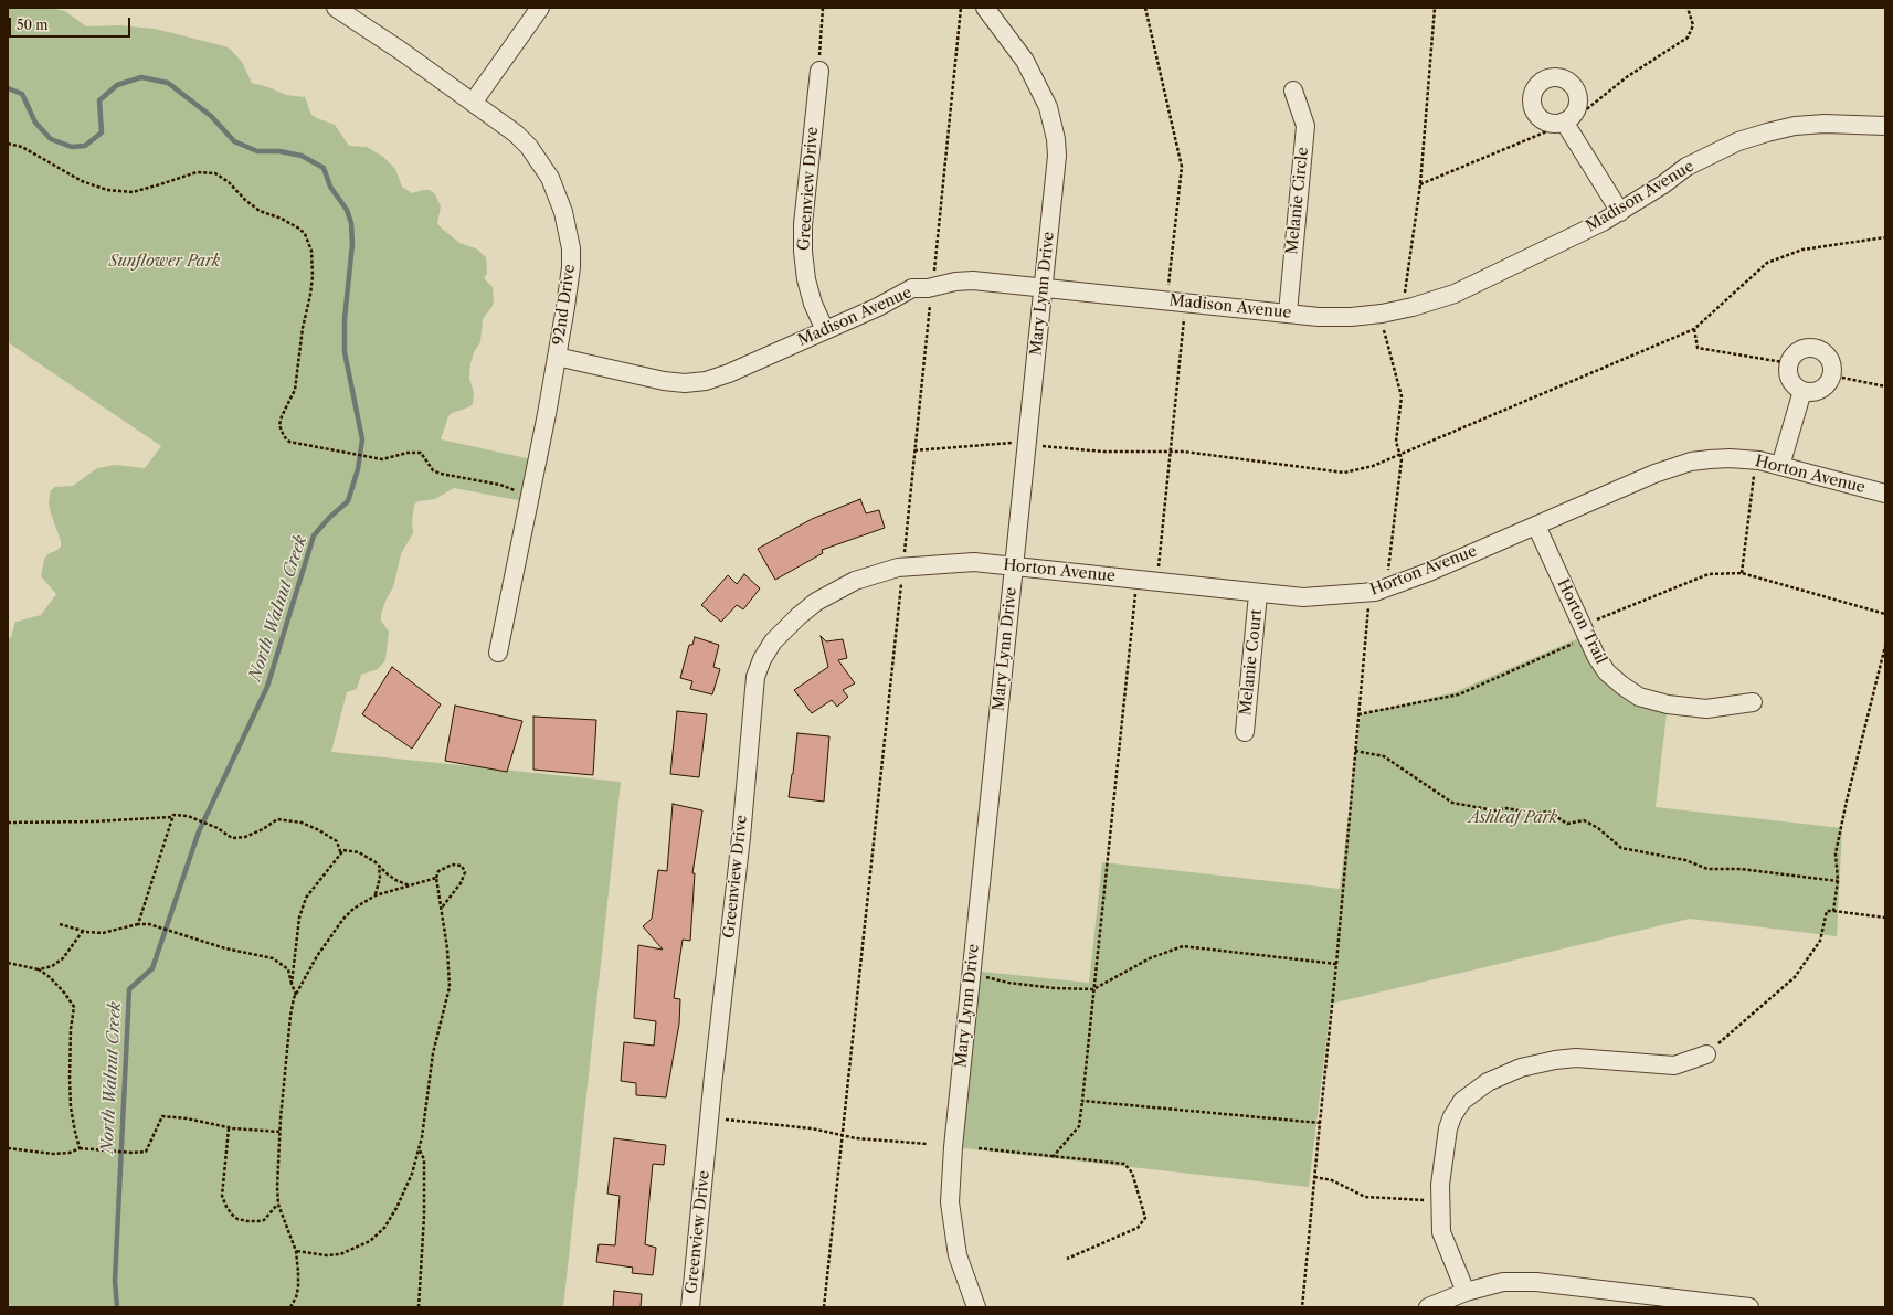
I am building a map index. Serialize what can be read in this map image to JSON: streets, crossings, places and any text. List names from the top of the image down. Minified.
{"streets":{"street":["Greenview Drive","Madison Avenue","Melanie Circle","Mary Lynn Drive","92nd Drive","Horton Avenue","Horton Trail","Melanie Court"]},"crossings":[["Greenview Drive","Madison Avenue"],["Greenview Drive","Horton Avenue"],["Madison Avenue","Melanie Circle"],["Madison Avenue","Mary Lynn Drive"],["Madison Avenue","92nd Drive"],["Mary Lynn Drive","Horton Avenue"],["Horton Avenue","Horton Trail"],["Horton Avenue","Melanie Court"]],"water":["North Walnut Creek"],"parks":["Sunflower Park","Ashleaf Park"],"scale_bar":"50 m"}
